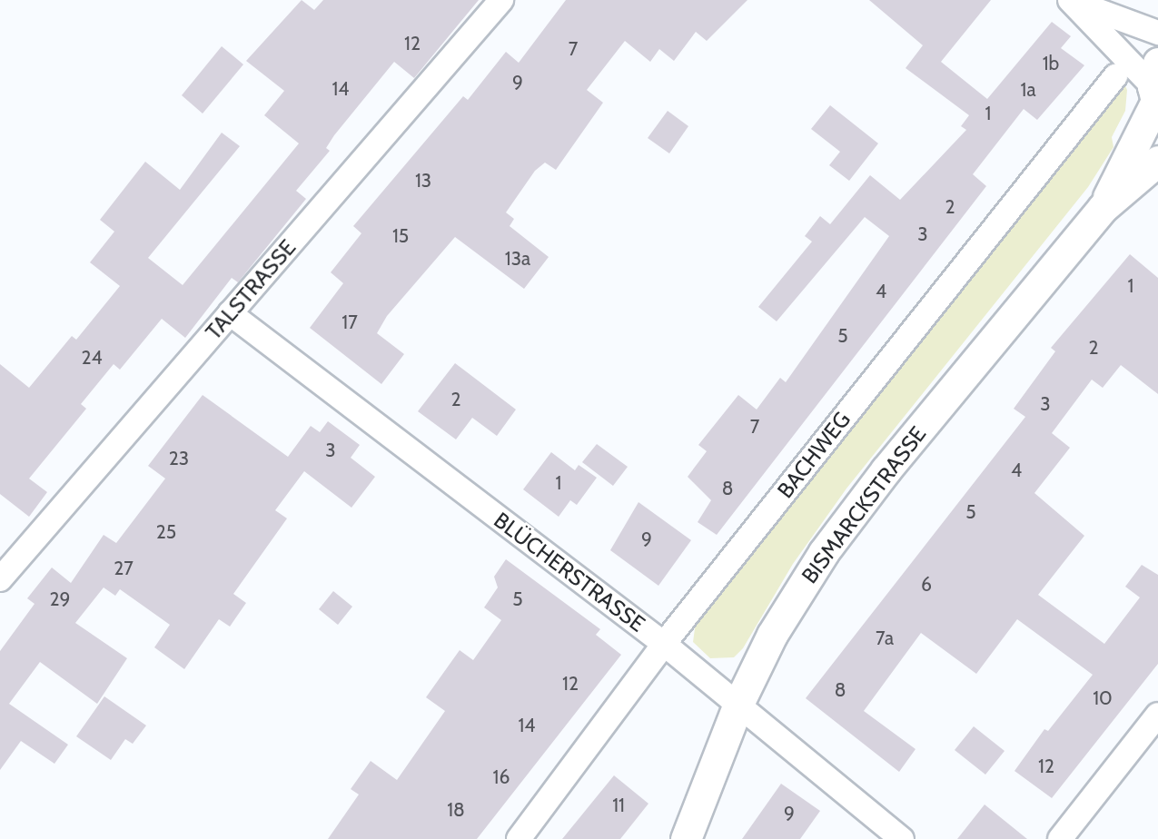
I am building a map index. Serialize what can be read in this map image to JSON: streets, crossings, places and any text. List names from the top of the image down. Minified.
{"streets":{"street":["TALSTRASSE","BACHWEG","BISMARCKSTRASSE","BLÜCHERSTRASSE"]},"crossings":[["TALSTRASSE","BLÜCHERSTRASSE"],["BACHWEG","BLÜCHERSTRASSE"],["BISMARCKSTRASSE","BLÜCHERSTRASSE"]],"house_numbers":["12","7","1b","9","14","1a","1","13","2","3","15","13a","1","4","17","5","2","24","2","3","7","3","23","4","1","8","5","25","9","27","6","29","5","7a","12","8","10","14","12","16","11","18","9"]}
